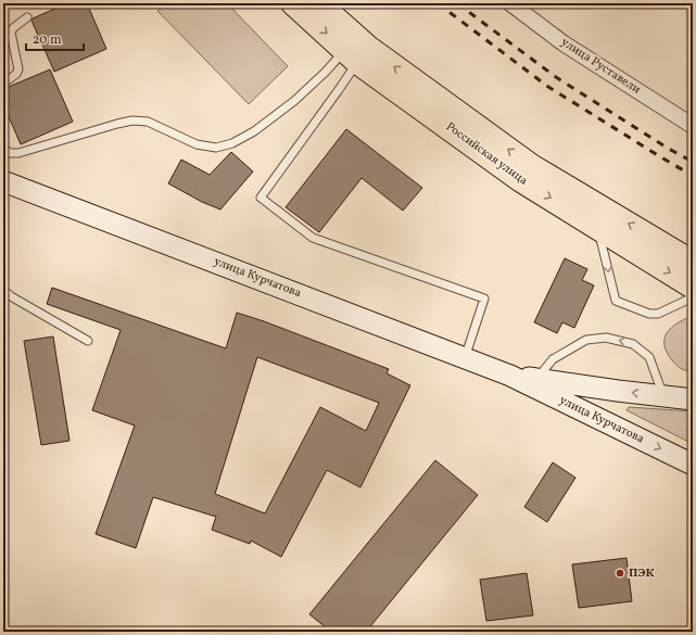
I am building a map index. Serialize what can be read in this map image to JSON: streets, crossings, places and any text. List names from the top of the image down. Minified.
{"streets":{"main road":["Российская улица"],"street":["улица Руставели","улица Курчатова"]},"places":["ПЭК"],"scale_bar":"20 m"}
